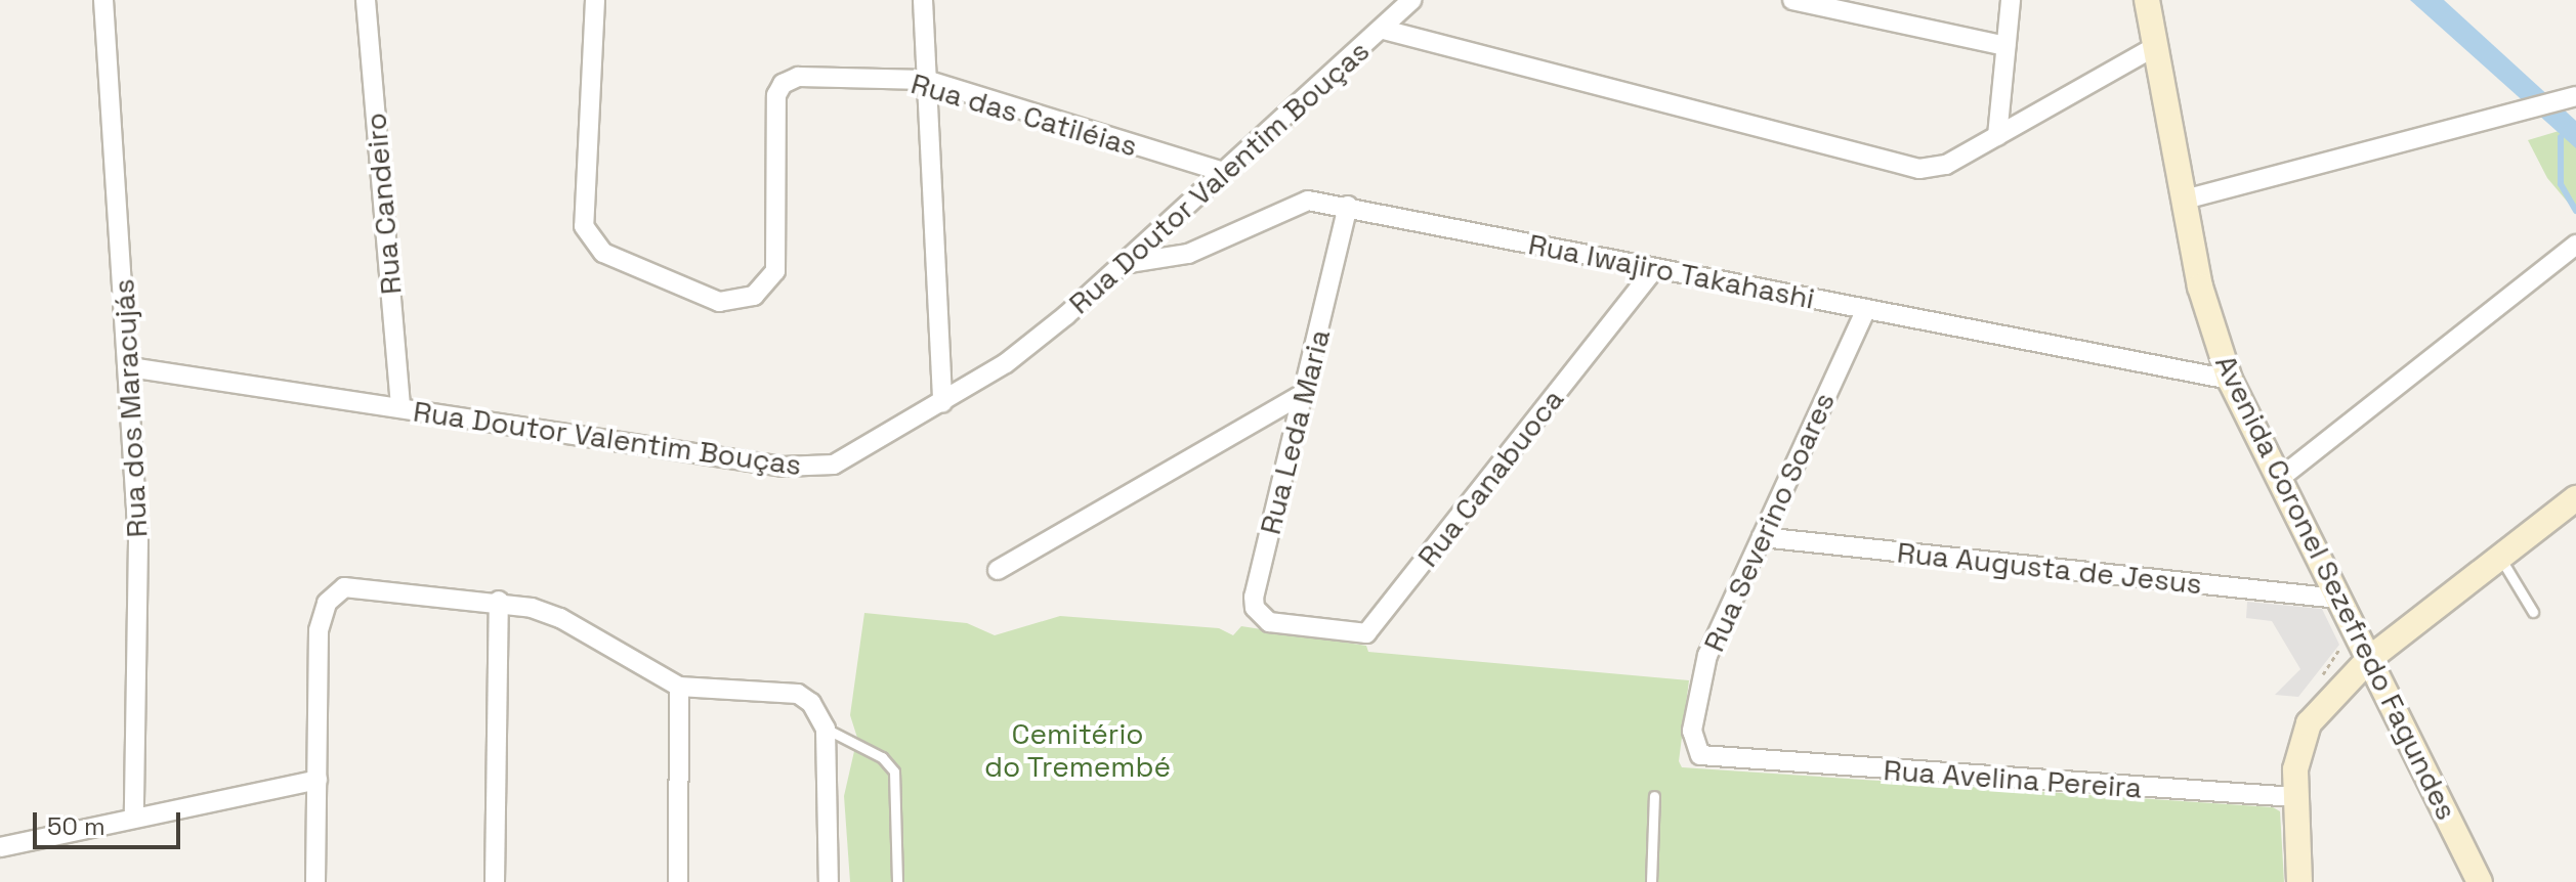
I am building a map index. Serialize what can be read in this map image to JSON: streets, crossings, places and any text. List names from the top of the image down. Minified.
{"streets":{"main road":["Avenida Coronel Sezefredo Fagundes"],"street":["Rua das Catiléias","Rua Doutor Valentim Bouças","Rua Candeiro","Rua Iwajiro Takahashi","Rua dos Maracujás","Rua Leda Maria","Rua Canabuoca","Rua Severino Soares","Rua Augusta de Jesus","Rua Avelina Pereira"]},"crossings":[["Rua das Catiléias","Rua Doutor Valentim Bouças"],["Rua Doutor Valentim Bouças","Rua Candeiro"],["Rua Doutor Valentim Bouças","Rua Iwajiro Takahashi"],["Rua Doutor Valentim Bouças","Rua dos Maracujás"],["Rua Iwajiro Takahashi","Rua Leda Maria"],["Rua Iwajiro Takahashi","Rua Canabuoca"],["Rua Iwajiro Takahashi","Rua Severino Soares"],["Rua Iwajiro Takahashi","Avenida Coronel Sezefredo Fagundes"],["Rua Leda Maria","Rua Canabuoca"],["Rua Severino Soares","Rua Augusta de Jesus"],["Rua Severino Soares","Rua Avelina Pereira"],["Rua Augusta de Jesus","Avenida Coronel Sezefredo Fagundes"]],"parks":["Cemitério do Tremembé"],"scale_bar":"50 m"}
